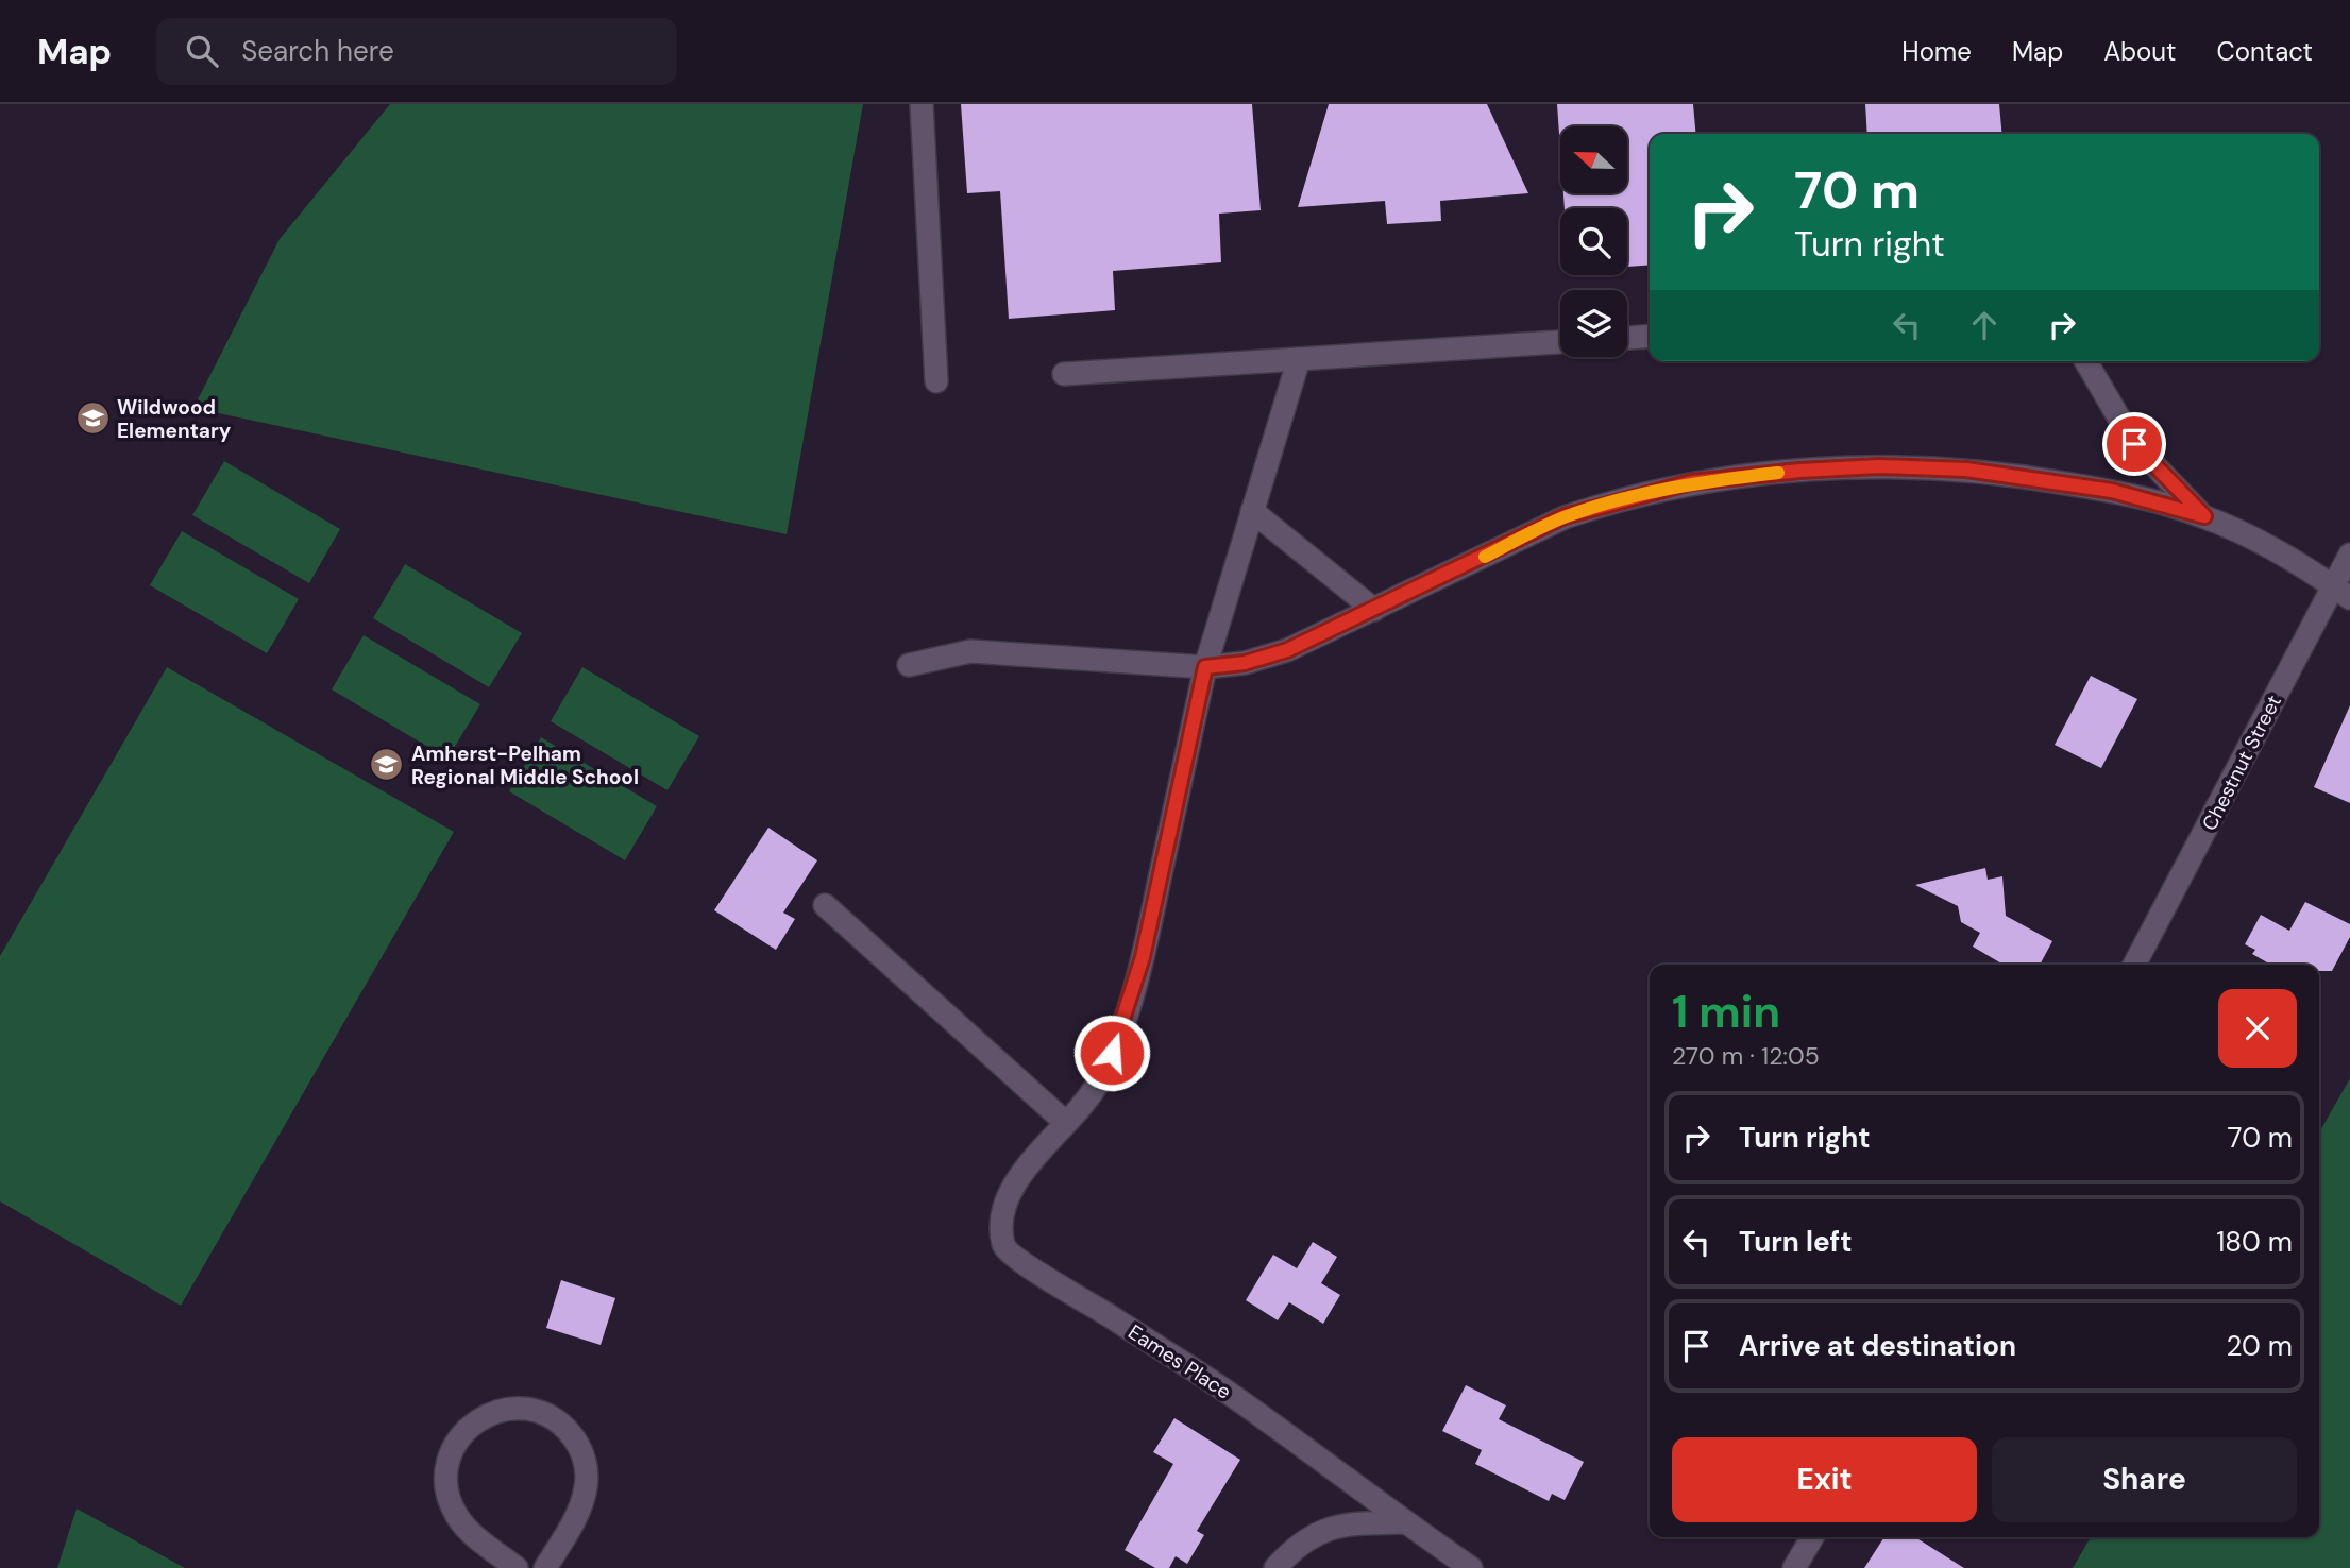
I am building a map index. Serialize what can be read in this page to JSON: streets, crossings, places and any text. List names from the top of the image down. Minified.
{"streets":{"street":["Chestnut Street","Eames Place"]},"places":{"school or university":["Wildwood Elementary","Amherst-Pelham Regional Middle School"]},"north":"left","page":{"header":"Map","search":"Search here","nav":["Home","Map","About","Contact"],"turn":["70 m","Turn right"],"heading":["1 min","270 m · 12:05"],"list":[{"name":"Turn right","value":"70 m"},{"name":"Turn left","value":"180 m"},{"name":"Arrive at destination","value":"20 m"}],"buttons":["Exit","Share"]}}
